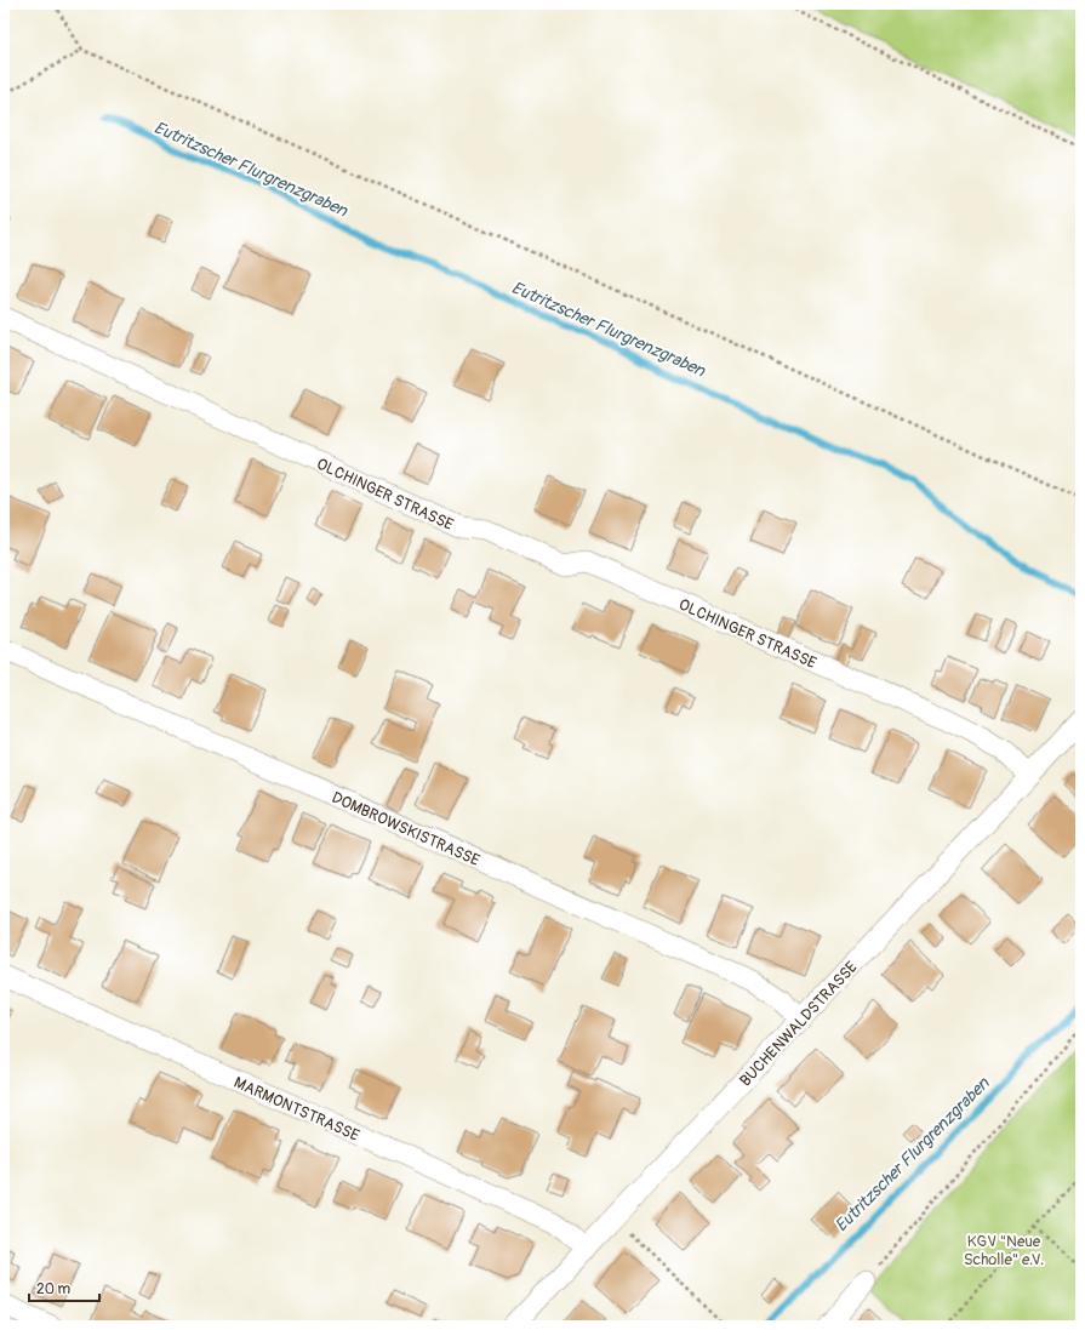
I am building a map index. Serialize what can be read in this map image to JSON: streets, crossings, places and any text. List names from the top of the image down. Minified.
{"streets":{"street":["OLCHINGER STRASSE","DOMBROWSKISTRASSE","BUCHENWALDSTRASSE","MARMONTSTRASSE"]},"crossings":[["OLCHINGER STRASSE","BUCHENWALDSTRASSE"],["DOMBROWSKISTRASSE","BUCHENWALDSTRASSE"],["BUCHENWALDSTRASSE","MARMONTSTRASSE"]],"water":["Eutritzscher Flurgrenzgraben"],"parks":["KGV \"Neue Scholle\" e.V."],"scale_bar":"20 m"}
